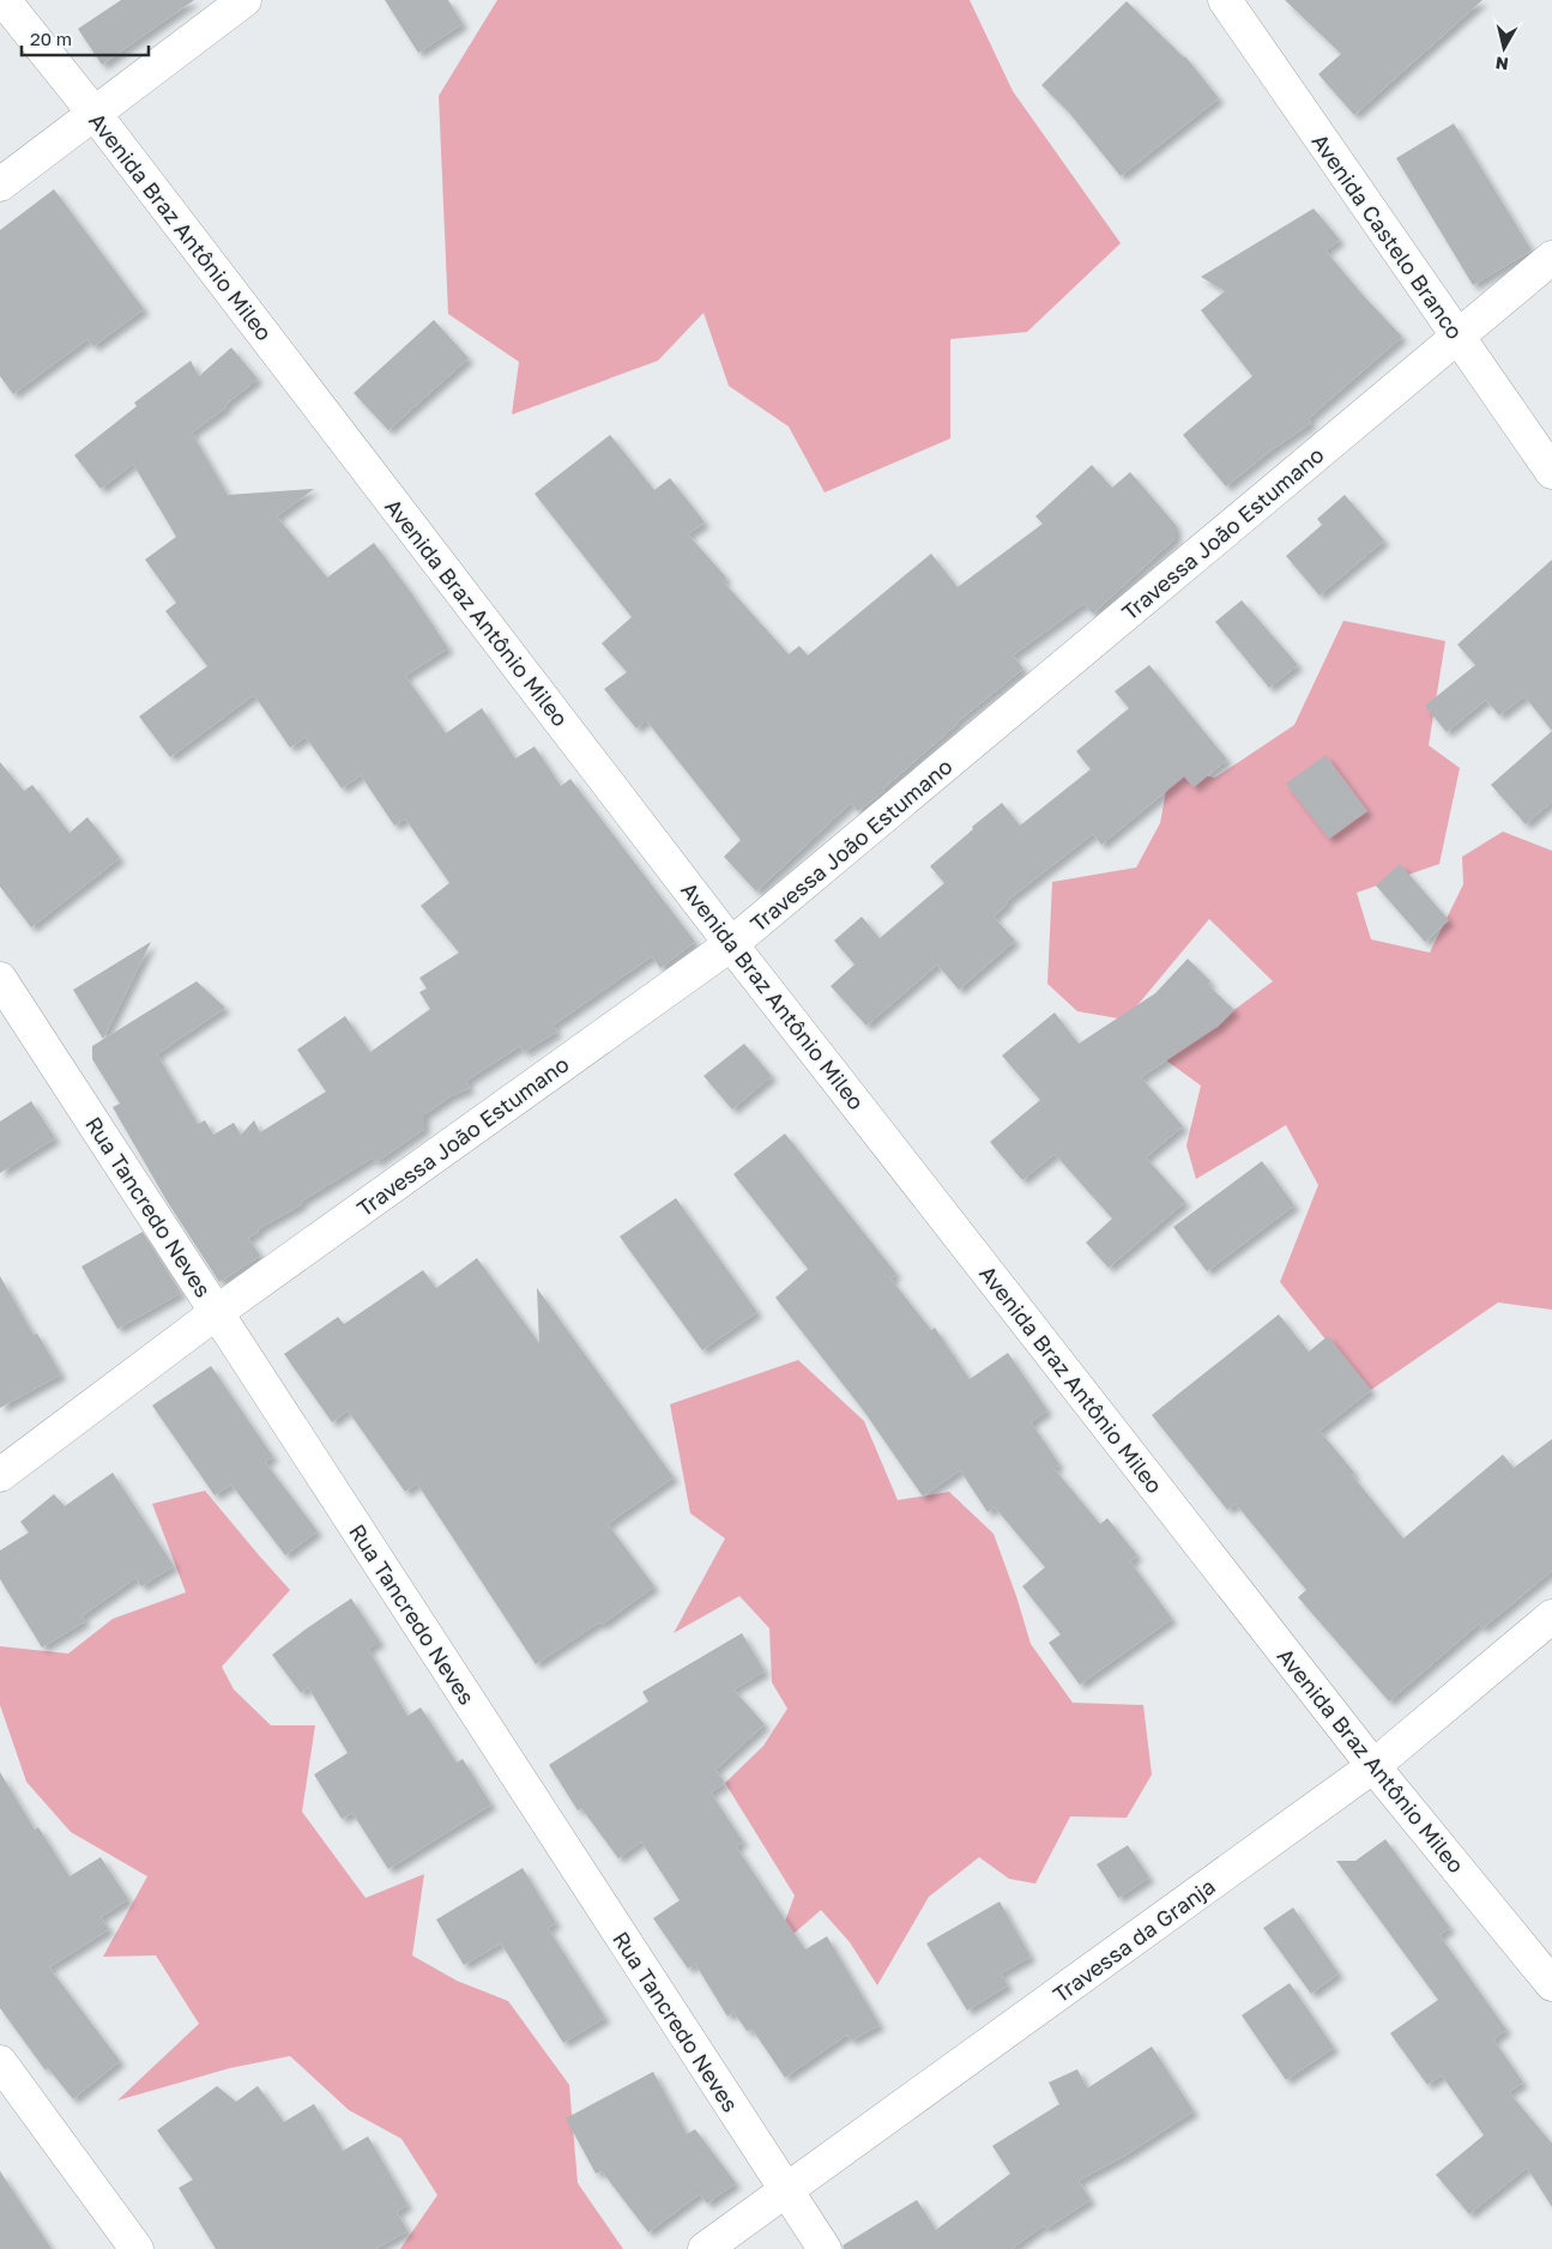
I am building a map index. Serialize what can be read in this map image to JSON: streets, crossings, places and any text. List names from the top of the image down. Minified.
{"streets":{"street":["Avenida Braz Antônio Mileo","Avenida Castelo Branco","Travessa João Estumano","Rua Tancredo Neves","Travessa da Granja"]},"crossings":[["Avenida Braz Antônio Mileo","Travessa João Estumano"],["Avenida Braz Antônio Mileo","Travessa da Granja"],["Avenida Castelo Branco","Travessa João Estumano"],["Travessa João Estumano","Rua Tancredo Neves"],["Rua Tancredo Neves","Travessa da Granja"]],"scale_bar":"20 m","north":"bottom"}
